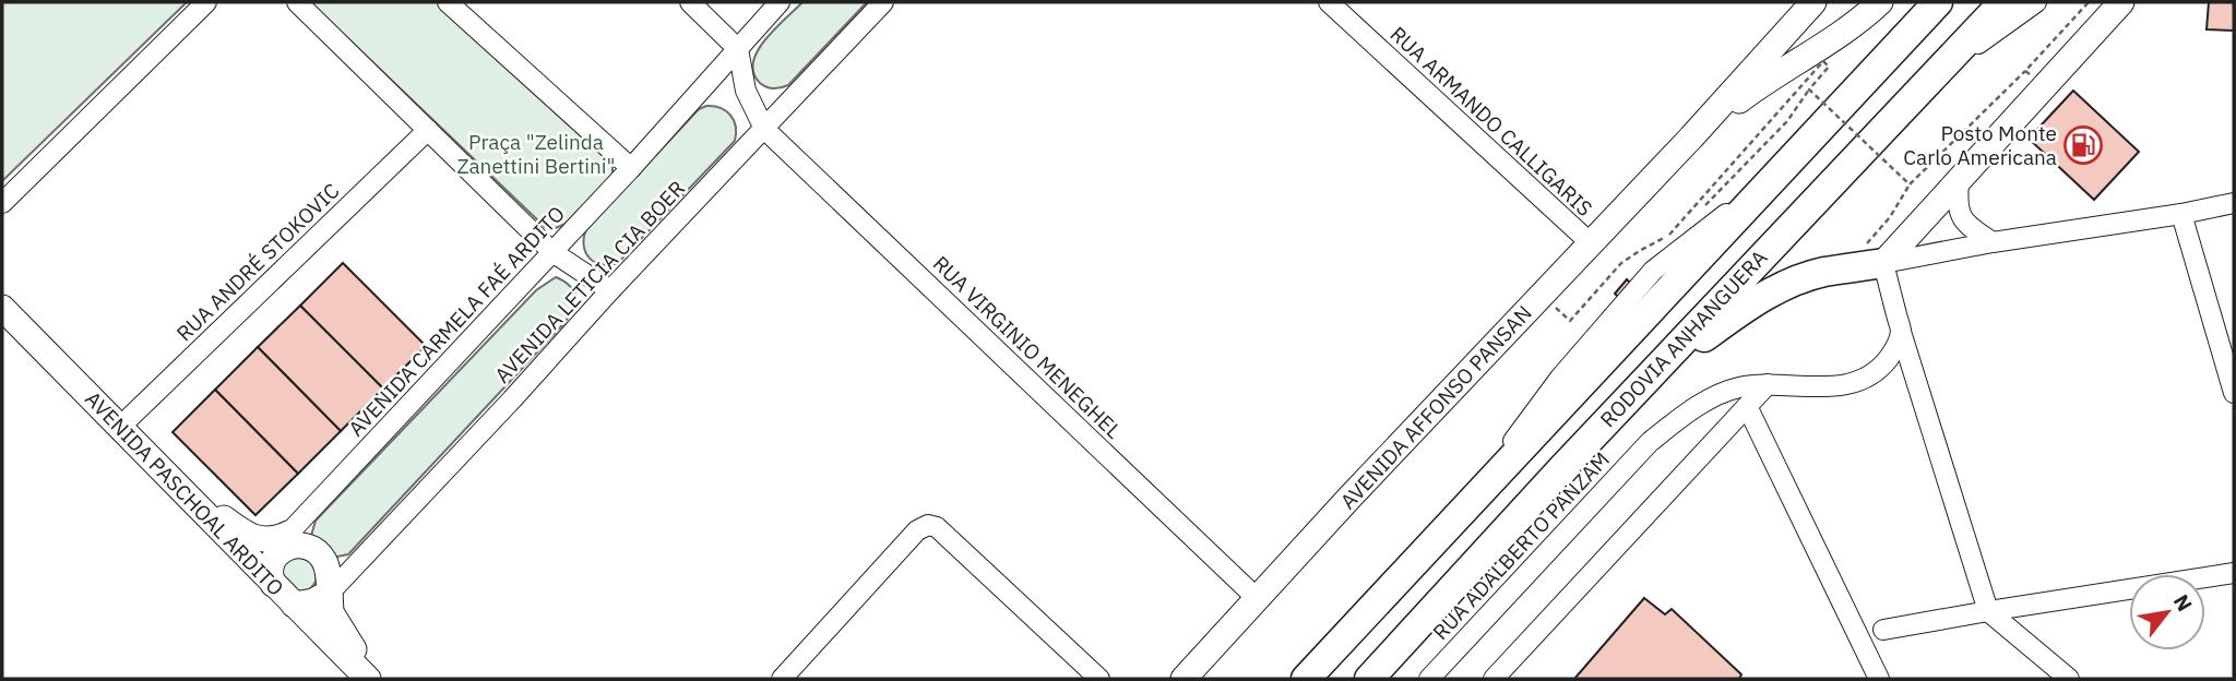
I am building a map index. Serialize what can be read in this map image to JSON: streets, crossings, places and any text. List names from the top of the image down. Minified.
{"streets":{"highway":["RODOVIA ANHANGUERA"],"main road":["AVENIDA AFFONSO PANSAN","AVENIDA PASCHOAL ARDITO"],"street":["RUA ARMANDO CALLIGARIS","RUA ANDRÉ STOKOVIC","AVENIDA LETICIA CIA BOER","AVENIDA CARMELA FAÉ ARDITO","RUA VIRGINIO MENEGHEL","RUA ADALBERTO PANZAM"]},"crossings":[["RUA ARMANDO CALLIGARIS","AVENIDA AFFONSO PANSAN"],["RUA ANDRÉ STOKOVIC","AVENIDA PASCHOAL ARDITO"],["AVENIDA LETICIA CIA BOER","AVENIDA CARMELA FAÉ ARDITO"],["AVENIDA LETICIA CIA BOER","RUA VIRGINIO MENEGHEL"],["AVENIDA LETICIA CIA BOER","AVENIDA PASCHOAL ARDITO"],["AVENIDA CARMELA FAÉ ARDITO","AVENIDA PASCHOAL ARDITO"],["RUA VIRGINIO MENEGHEL","AVENIDA AFFONSO PANSAN"]],"parks":["Praça \"Zelinda Zanettini Bertini\""],"places":{"fuel station":["Posto Monte Carlo Americana"]},"north":"top right"}
